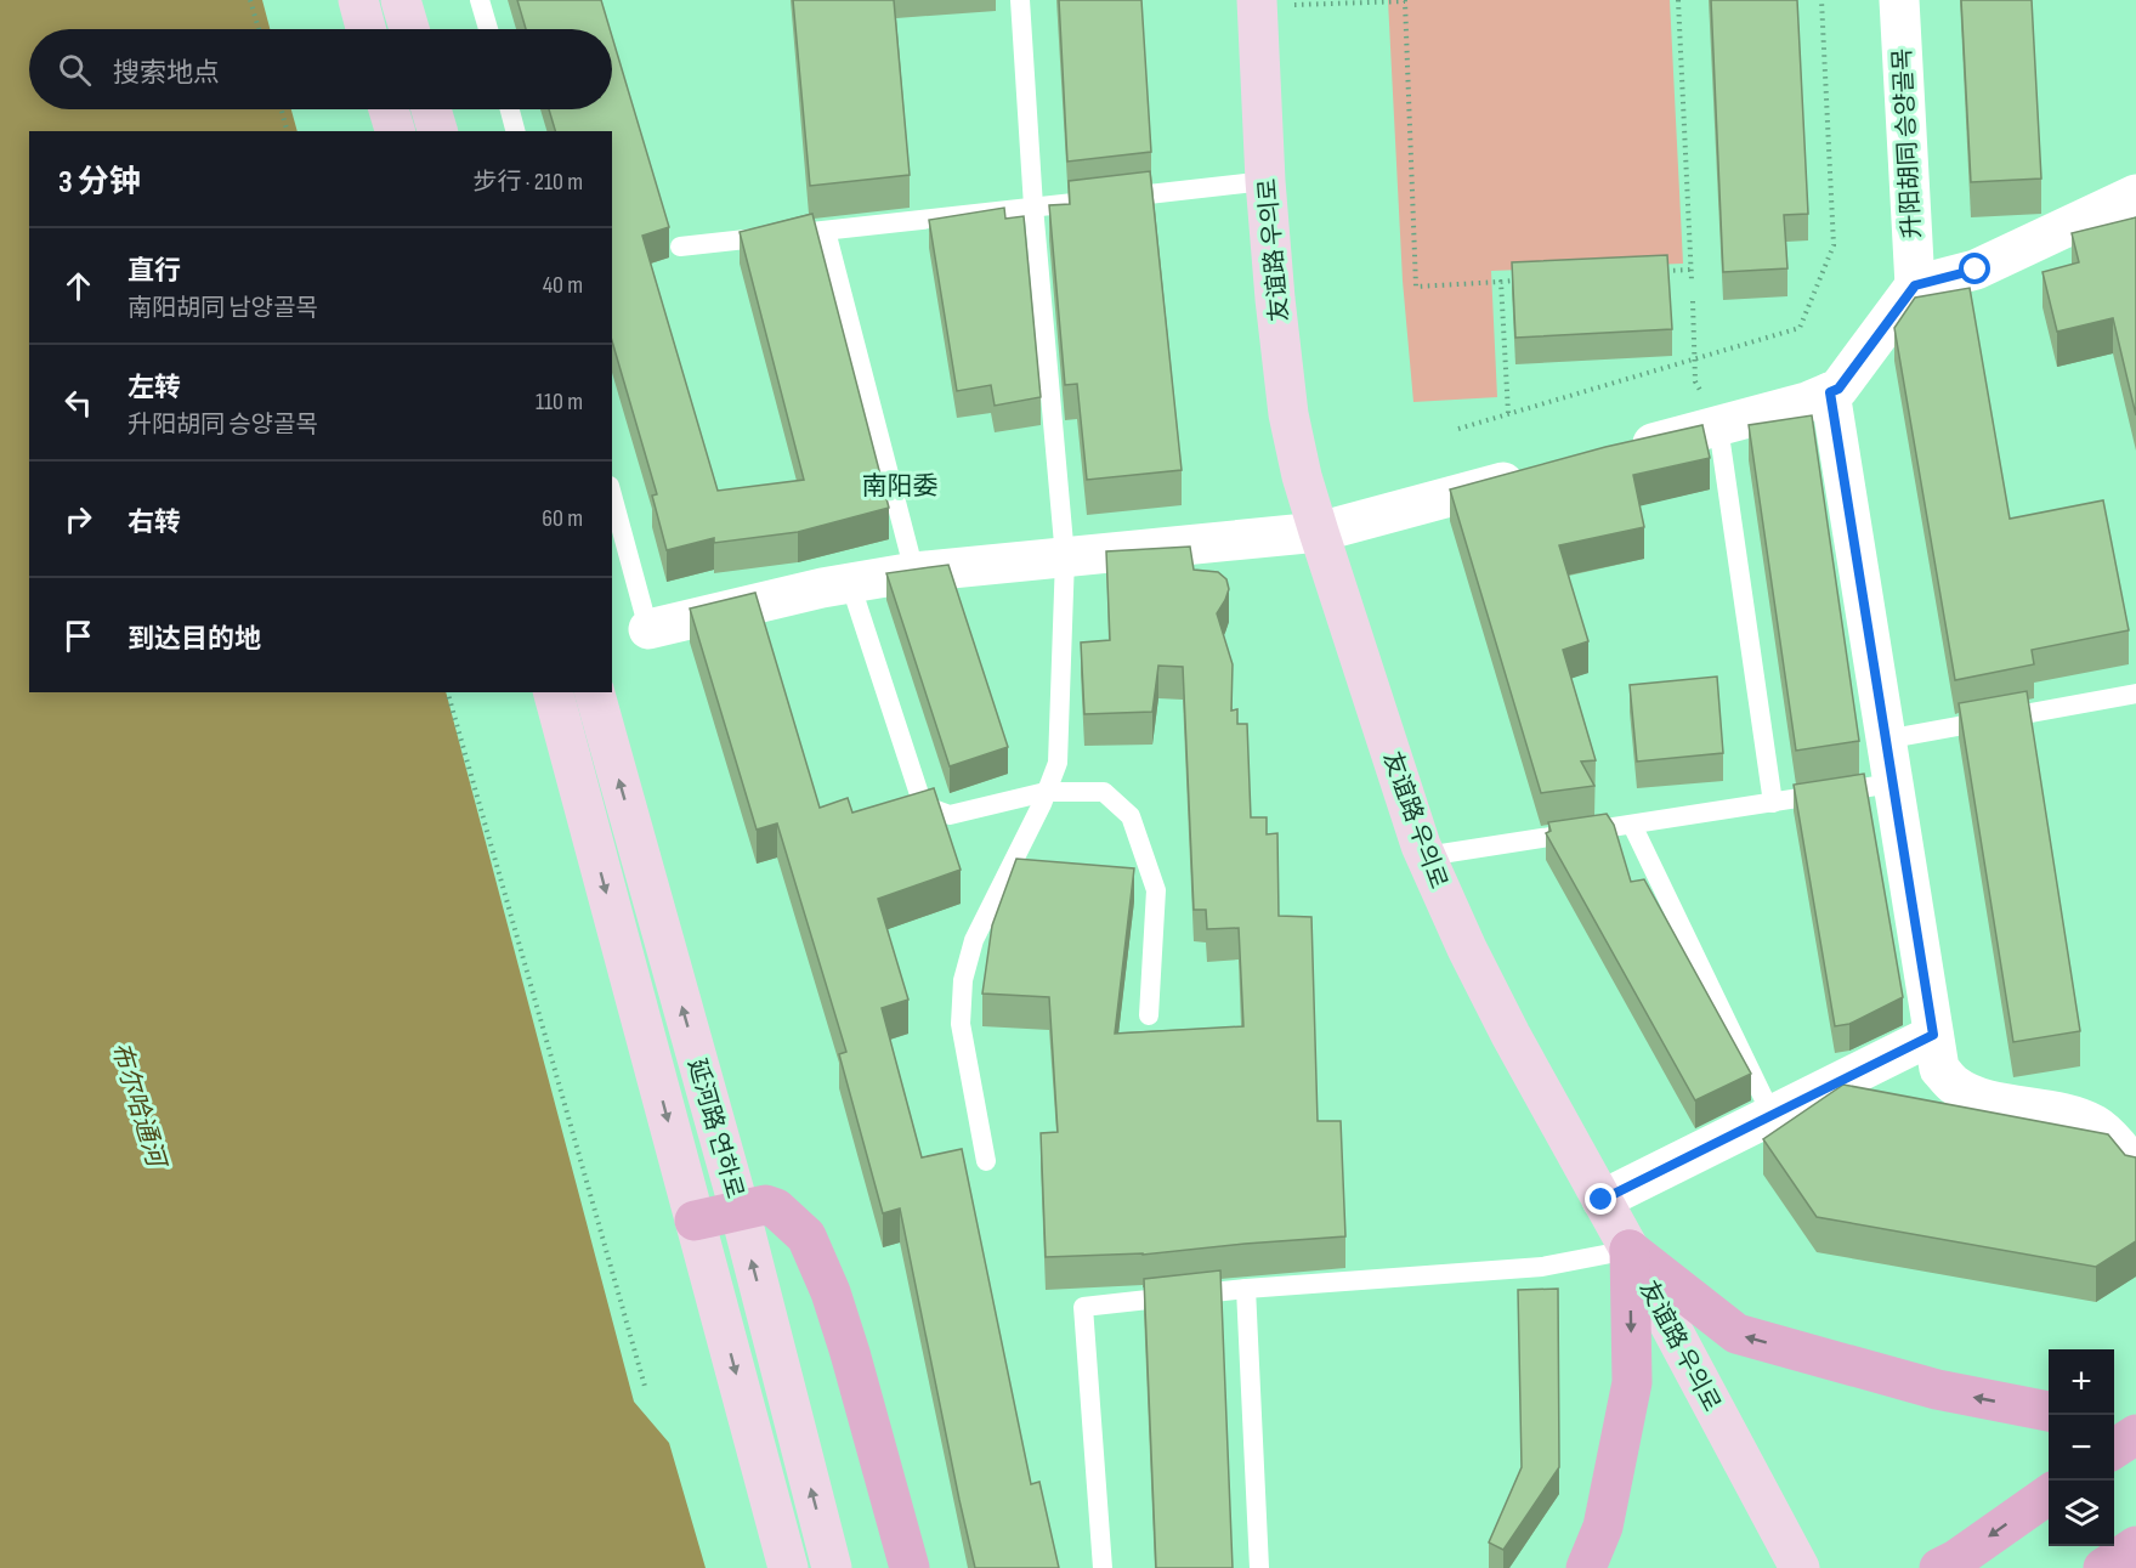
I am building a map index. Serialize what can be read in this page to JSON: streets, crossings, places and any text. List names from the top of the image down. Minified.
{"streets":{"main road":["友谊路 우의로","延河路 연하로"],"street":["升阳胡同 승양골목"]},"districts":["南阳委"],"water":["布尔哈通河"],"page":{"search":"搜索地点","heading":["3 分钟","步行 · 210 m"],"list":[["直行","南阳胡同 남양골목","40 m"],["左转","升阳胡同 승양골목","110 m"],["右转","60 m"],"到达目的地"],"map_buttons":["+","−"]}}
